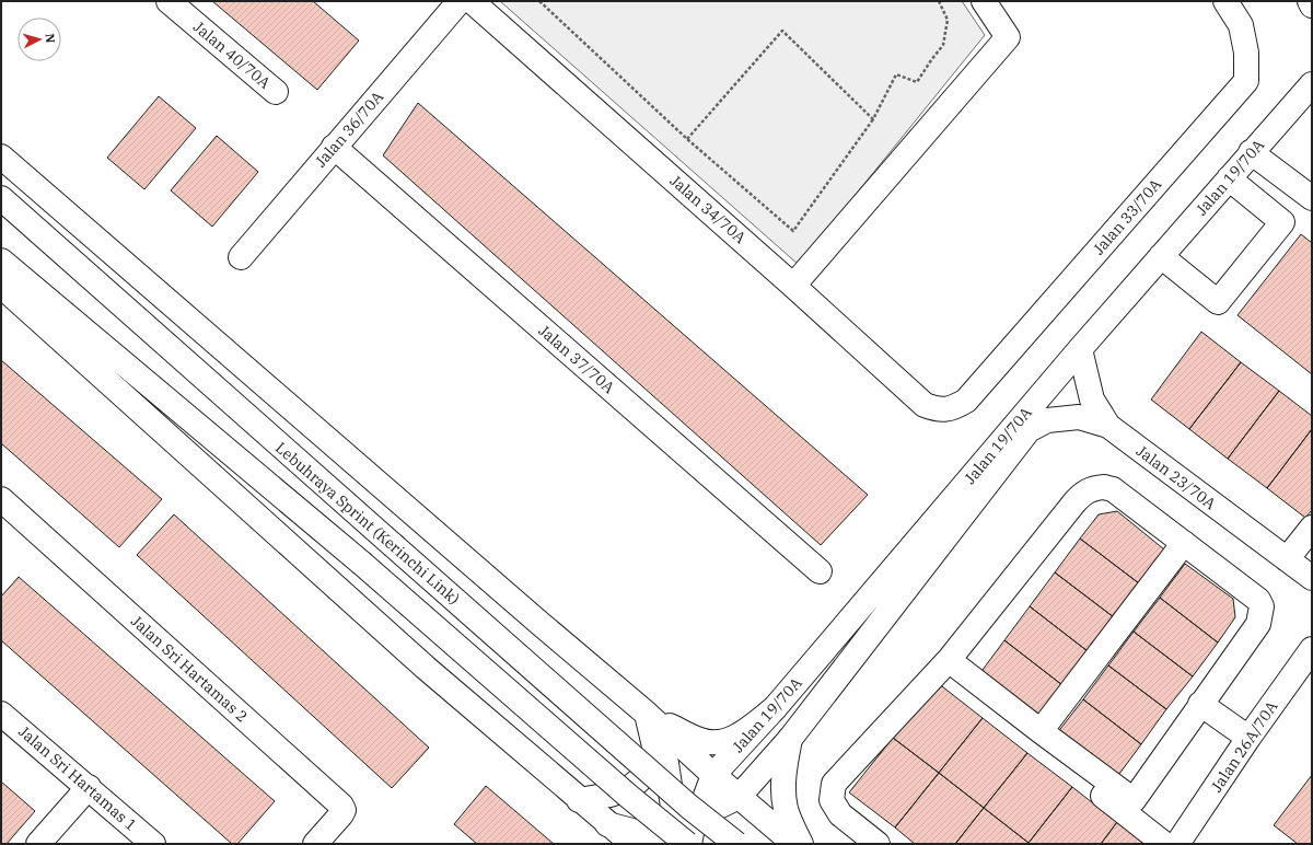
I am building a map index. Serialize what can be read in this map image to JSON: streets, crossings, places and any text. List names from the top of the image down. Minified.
{"streets":{"main road":["Jalan 40/70A","Jalan 36/70A","Jalan 19/70A","Jalan 34/70A","Jalan 33/70A","Jalan 37/70A","Jalan 23/70A","Lebuhraya Sprint (Kerinchi Link)","Jalan Sri Hartamas 2","Jalan 26A/70A","Jalan Sri Hartamas 1"]},"crossings":[["Jalan 36/70A","Jalan 37/70A"],["Jalan 19/70A","Jalan 23/70A"],["Jalan 34/70A","Jalan 33/70A"]],"north":"right"}
